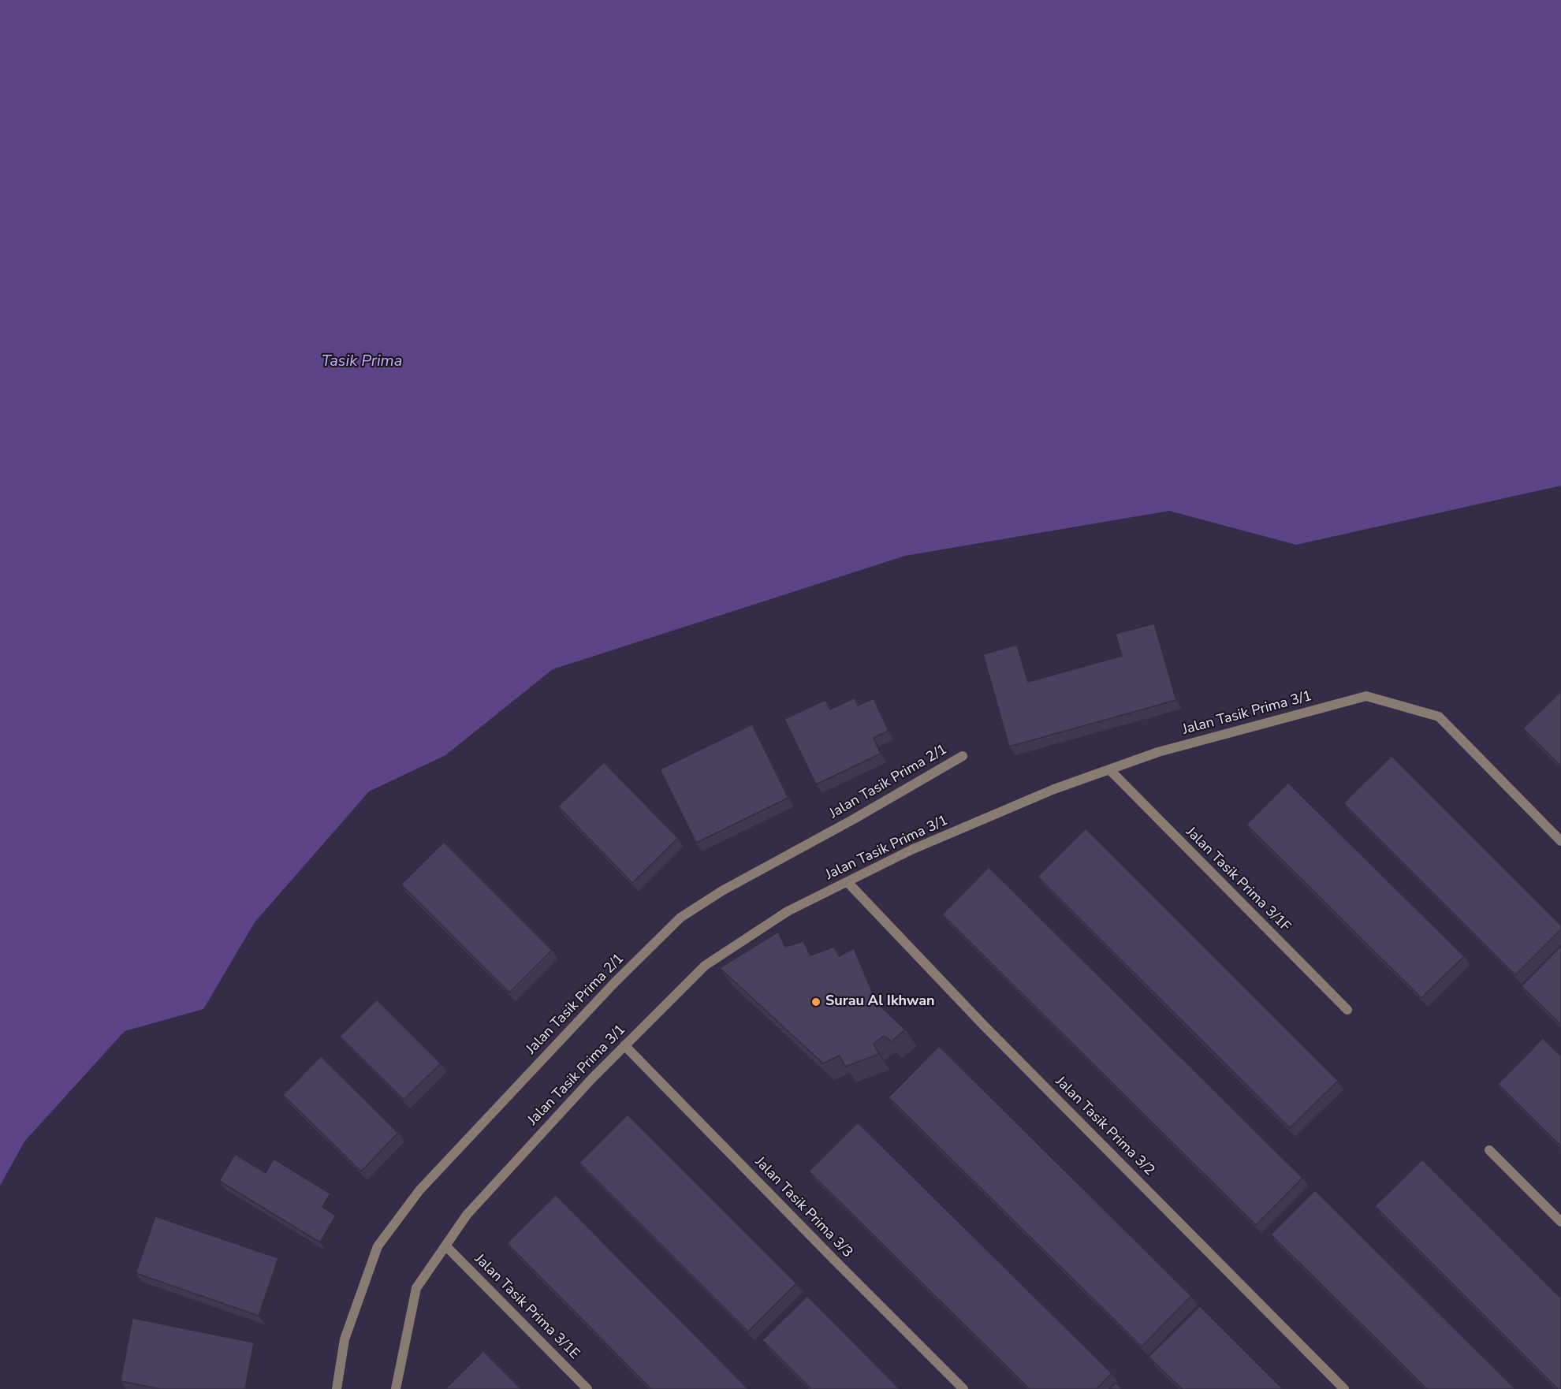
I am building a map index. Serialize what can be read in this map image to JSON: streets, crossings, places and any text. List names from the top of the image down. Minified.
{"streets":{"street":["Jalan Tasik Prima 3/1","Jalan Tasik Prima 2/1","Jalan Tasik Prima 3/1F","Jalan Tasik Prima 3/2","Jalan Tasik Prima 3/3","Jalan Tasik Prima 3/1E"]},"crossings":[["Jalan Tasik Prima 3/1","Jalan Tasik Prima 3/1F"],["Jalan Tasik Prima 3/1","Jalan Tasik Prima 3/2"],["Jalan Tasik Prima 3/1","Jalan Tasik Prima 3/3"],["Jalan Tasik Prima 3/1","Jalan Tasik Prima 3/1E"]],"water":["Tasik Prima"],"places":["Surau Al Ikhwan"]}
